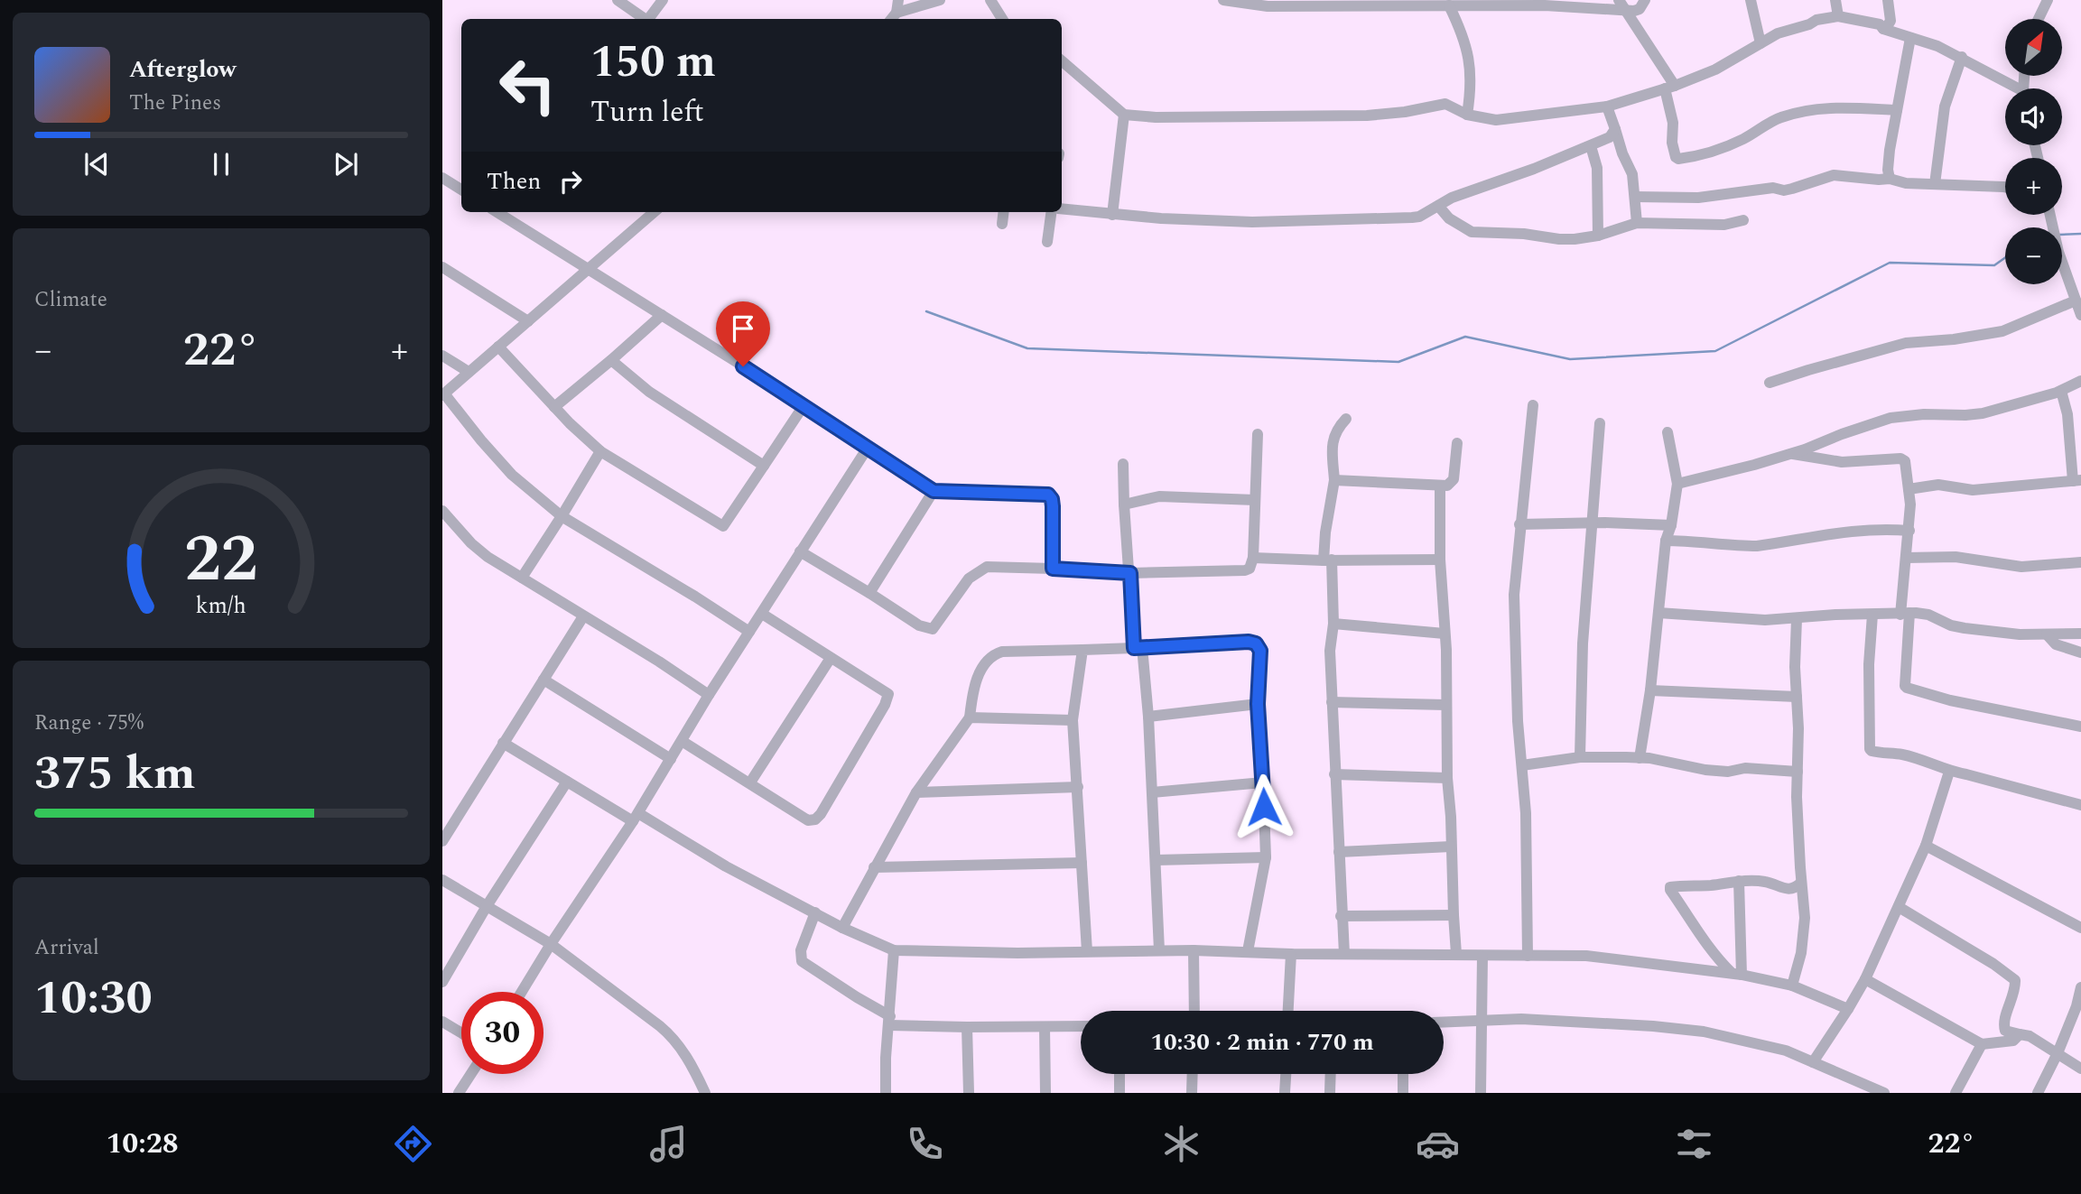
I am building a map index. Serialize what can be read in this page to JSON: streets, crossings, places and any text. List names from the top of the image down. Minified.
{"north":"top right","page":{"map_buttons":["+","−"],"turn":["150 m","Turn left"],"song":["Afterglow","The Pines"],"then":"Then","tile":["Climate",["Range · 75%","375 km"],["Arrival","10:30"]],"heat":["−","22°","+"],"limit":"30","trip":"10:30 · 2 min · 770 m","tabs":["10:28","22°"],"gauge":["22","km/h"]}}
